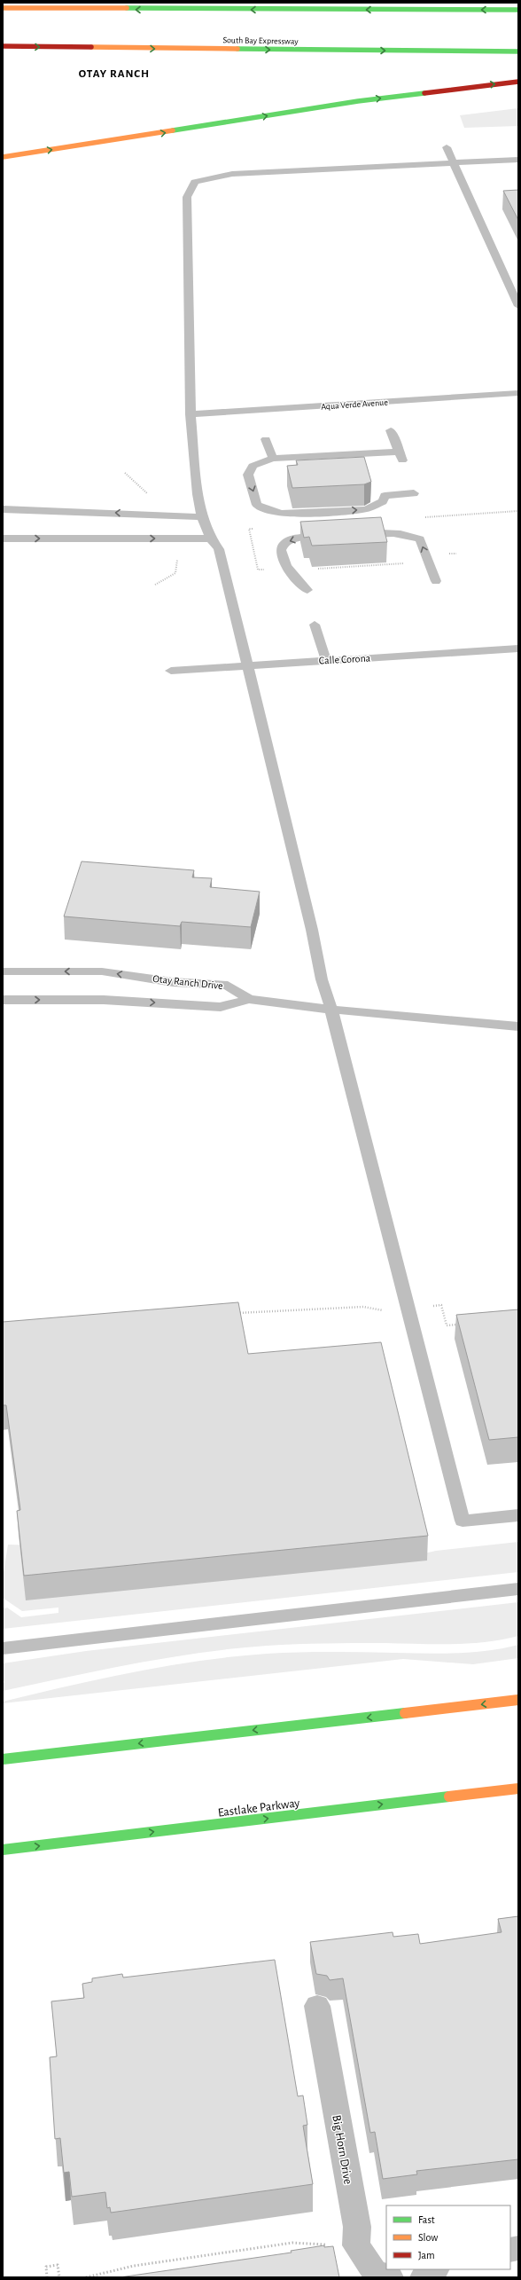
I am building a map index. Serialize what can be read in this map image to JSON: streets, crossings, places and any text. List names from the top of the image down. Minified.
{"streets":{"main road":["South Bay Expressway","Eastlake Parkway"],"street":["Big Horn Drive"],"lane":["Aqua Verde Avenue","Calle Corona","Otay Ranch Drive"]},"one_way":["Eastlake Parkway"],"districts":["OTAY RANCH"],"legend":["Fast","Slow","Jam"]}
